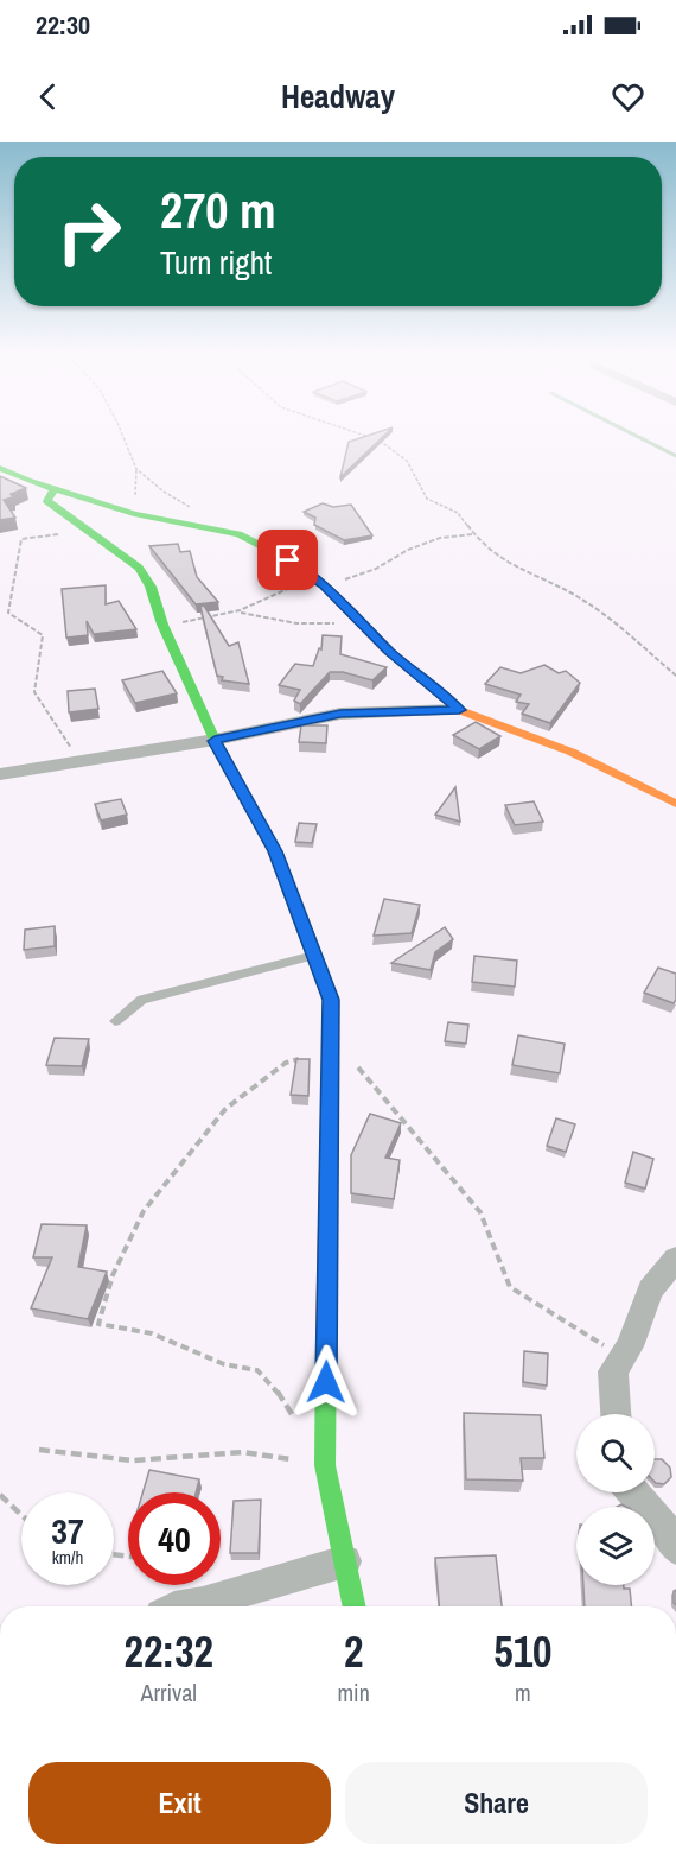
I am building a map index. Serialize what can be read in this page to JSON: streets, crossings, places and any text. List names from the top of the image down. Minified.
{"page":{"status":"22:30","header":"Headway","turn":["270 m","Turn right"],"speed":"37 km/h","limit":"40","eta":["22:32","Arrival","2","min","510","m"],"buttons":["Exit","Share"]}}
